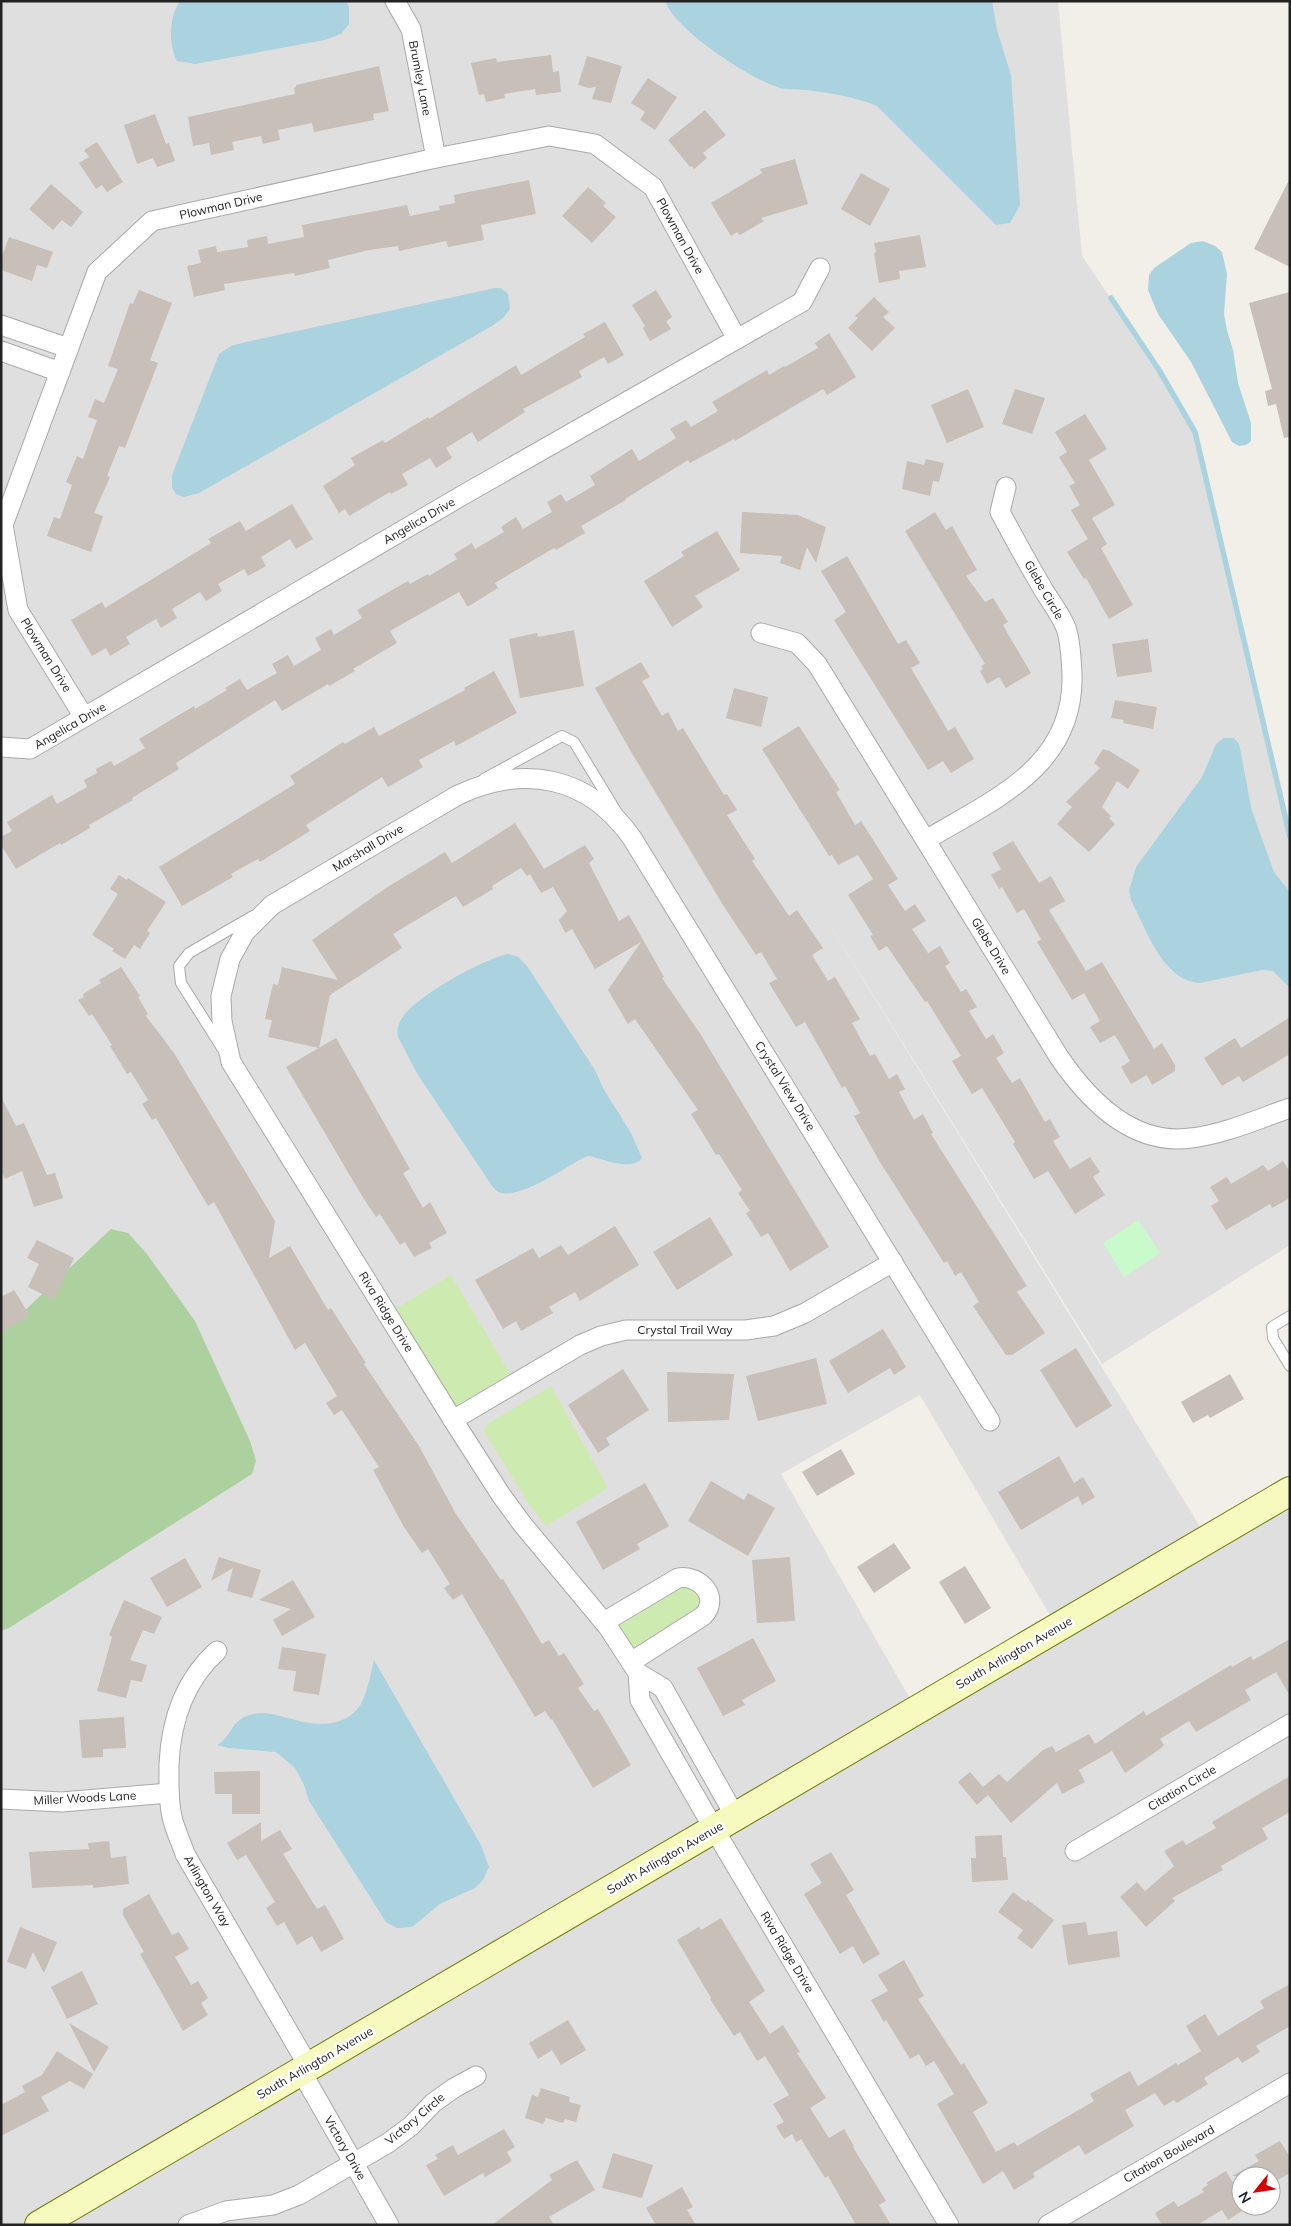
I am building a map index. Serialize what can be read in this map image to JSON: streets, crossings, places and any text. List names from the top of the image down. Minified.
{"streets":{"main road":["South Arlington Avenue"],"street":["Brumley Lane","Plowman Drive","Angelica Drive","Glebe Circle","Marshall Drive","Glebe Drive","Crystal View Drive","Riva Ridge Drive","Crystal Trail Way","Citation Circle","Miller Woods Lane","Arlington Way","Victory Circle","Victory Drive","Citation Boulevard"]},"crossings":[["Brumley Lane","Plowman Drive"],["Plowman Drive","Angelica Drive"],["Glebe Circle","Glebe Drive"],["Marshall Drive","Crystal View Drive"],["Marshall Drive","Riva Ridge Drive"],["Crystal View Drive","Crystal Trail Way"],["Riva Ridge Drive","Crystal Trail Way"],["Riva Ridge Drive","South Arlington Avenue"],["South Arlington Avenue","Arlington Way"],["South Arlington Avenue","Victory Drive"],["Miller Woods Lane","Arlington Way"],["Arlington Way","Victory Drive"],["Victory Circle","Victory Drive"]],"north":"bottom left"}
